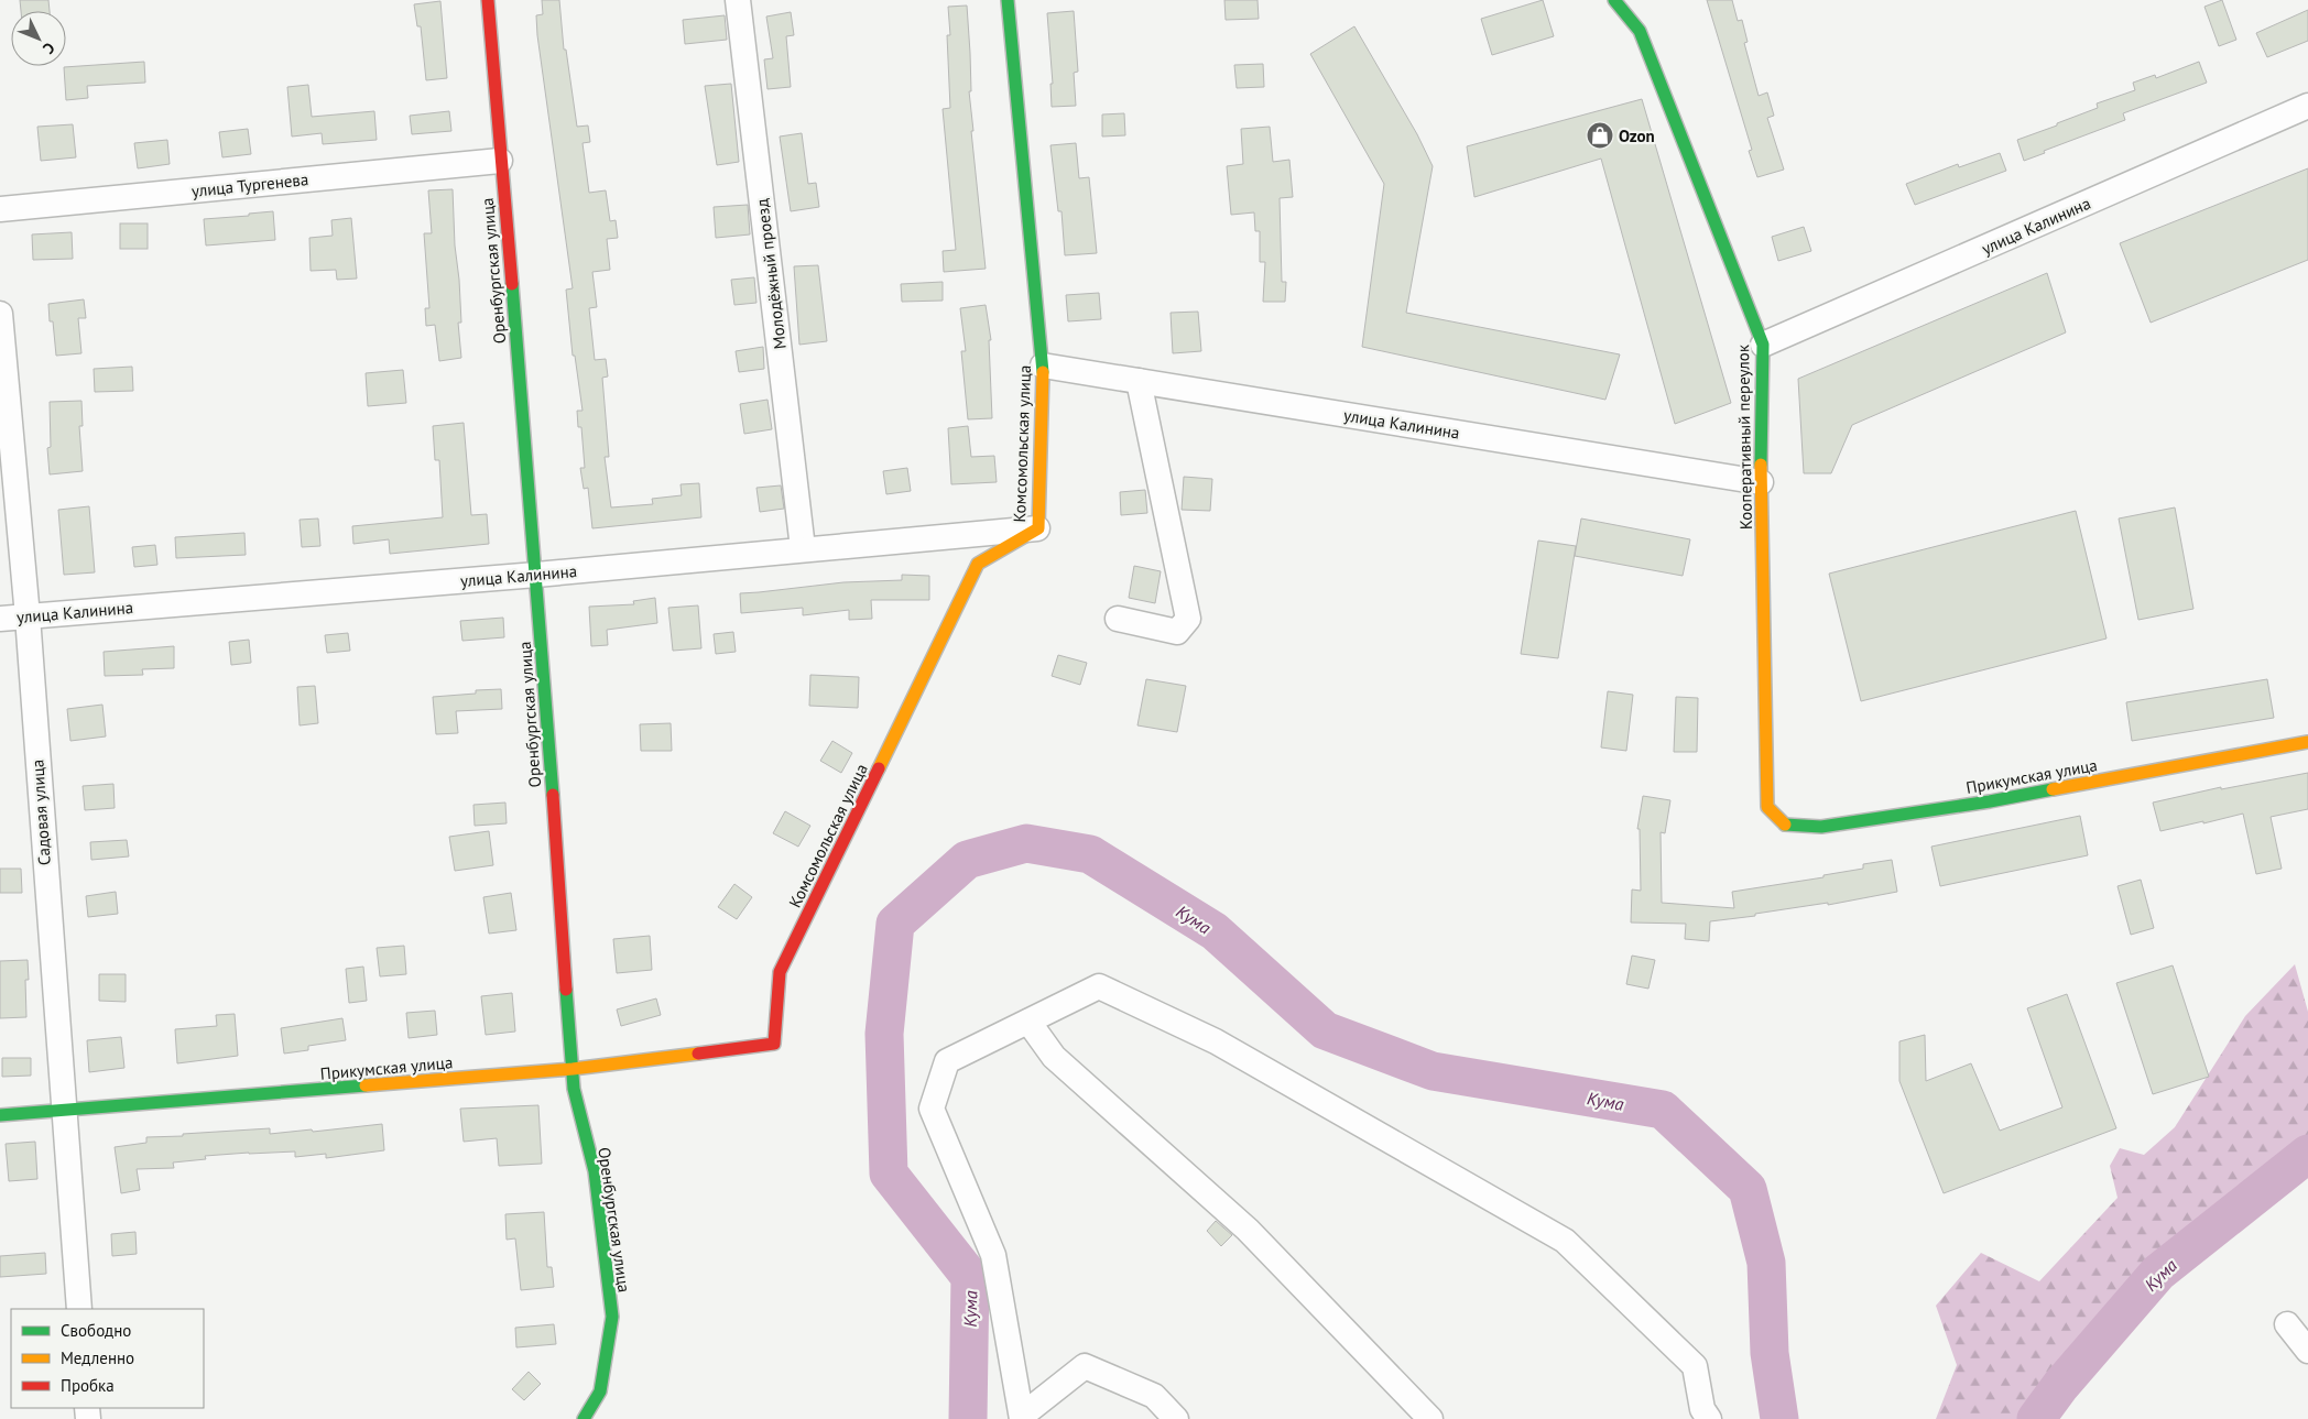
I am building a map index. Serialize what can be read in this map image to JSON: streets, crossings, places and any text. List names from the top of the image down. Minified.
{"streets":{"street":["улица Тургенева","улица Калинина","Оренбургская улица","Молодёжный проезд","Кооперативный переулок","Комсомольская улица","Прикумская улица","Садовая улица"]},"crossings":[["улица Тургенева","Оренбургская улица"],["улица Калинина","Оренбургская улица"],["улица Калинина","Молодёжный проезд"],["улица Калинина","Кооперативный переулок"],["улица Калинина","Комсомольская улица"],["улица Калинина","Садовая улица"],["Оренбургская улица","Прикумская улица"],["Кооперативный переулок","Прикумская улица"],["Комсомольская улица","Прикумская улица"],["Прикумская улица","Садовая улица"]],"water":["Кума"],"places":{"shop":["Ozon"]},"legend":["Свободно","Медленно","Пробка"],"north":"bottom right"}
